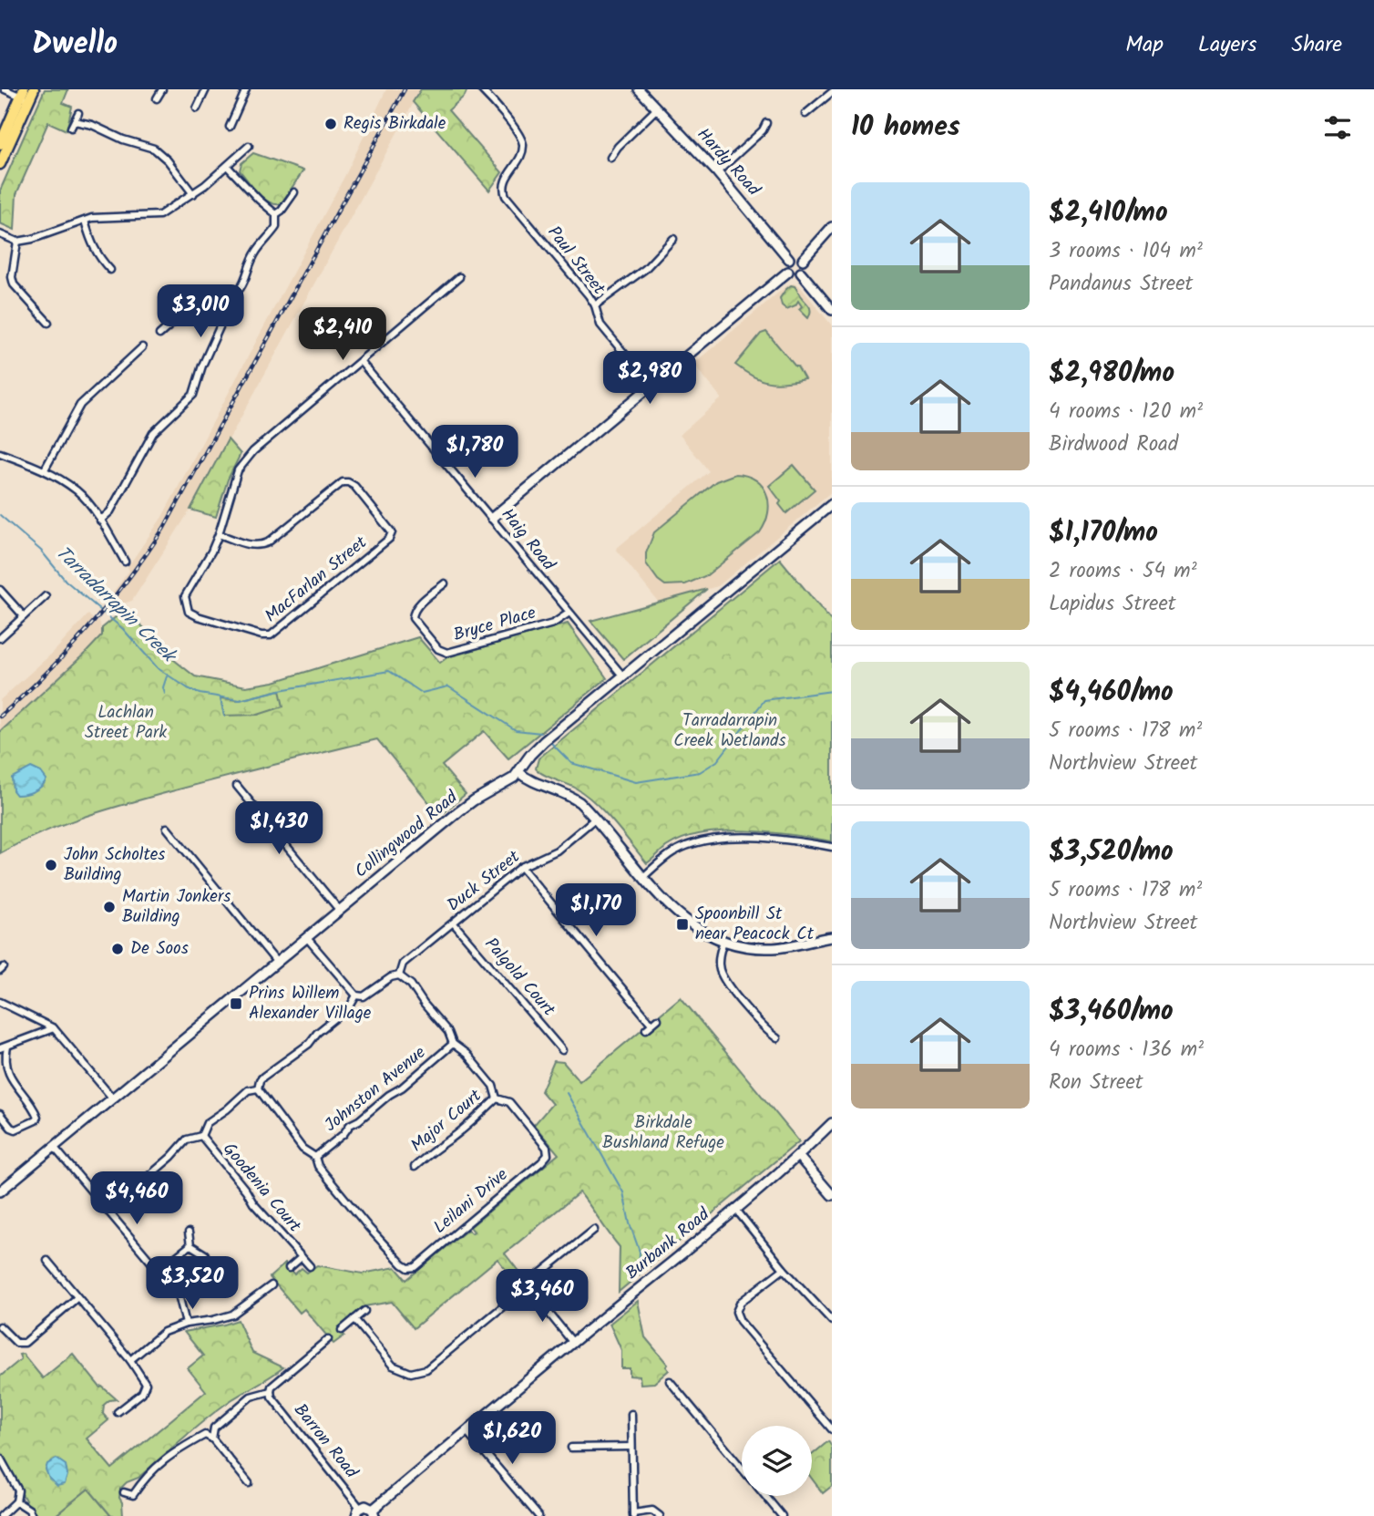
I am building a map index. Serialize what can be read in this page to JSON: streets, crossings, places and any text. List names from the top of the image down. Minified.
{"streets":{"street":["Hardy Road","Paul Street","Haig Road","MacFarlan Street","Bryce Place","Collingwood Road","Duck Street","Palgold Court","Johnston Avenue","Major Court","Goodenia Court","Leilani Drive","Burbank Road","Barron Road"]},"crossings":[["Haig Road","MacFarlan Street"],["Haig Road","Bryce Place"],["Haig Road","Collingwood Road"],["Duck Street","Palgold Court"],["Duck Street","Leilani Drive"],["Johnston Avenue","Leilani Drive"],["Major Court","Leilani Drive"]],"water":["Tarradarrapin Creek"],"parks":["Lachlan Street Park","Tarradarrapin Creek Wetlands","Birkdale Bushland Refuge"],"places":{"other":["Regis Birkdale","John Scholtes Building","Martin Jonkers Building","De Soos"],"transit":["Spoonbill St near Peacock Ct","Prins Willem Alexander Village"]},"page":{"header":"Dwello","nav":["Map","Layers","Share"],"heading":"10 homes","list":[{"name":"$2,410/mo","note":"3 rooms · 104 m² · Pandanus Street"},{"name":"$2,980/mo","note":"4 rooms · 120 m² · Birdwood Road"},{"name":"$1,170/mo","note":"2 rooms · 54 m² · Lapidus Street"},{"name":"$4,460/mo","note":"5 rooms · 178 m² · Northview Street"},{"name":"$3,520/mo","note":"5 rooms · 178 m² · Northview Street"},{"name":"$3,460/mo","note":"4 rooms · 136 m² · Ron Street"}],"price":["$3,010","$2,410","$2,980","$1,780","$1,430","$1,170","$4,460","$3,520","$3,460","$1,620"]}}
